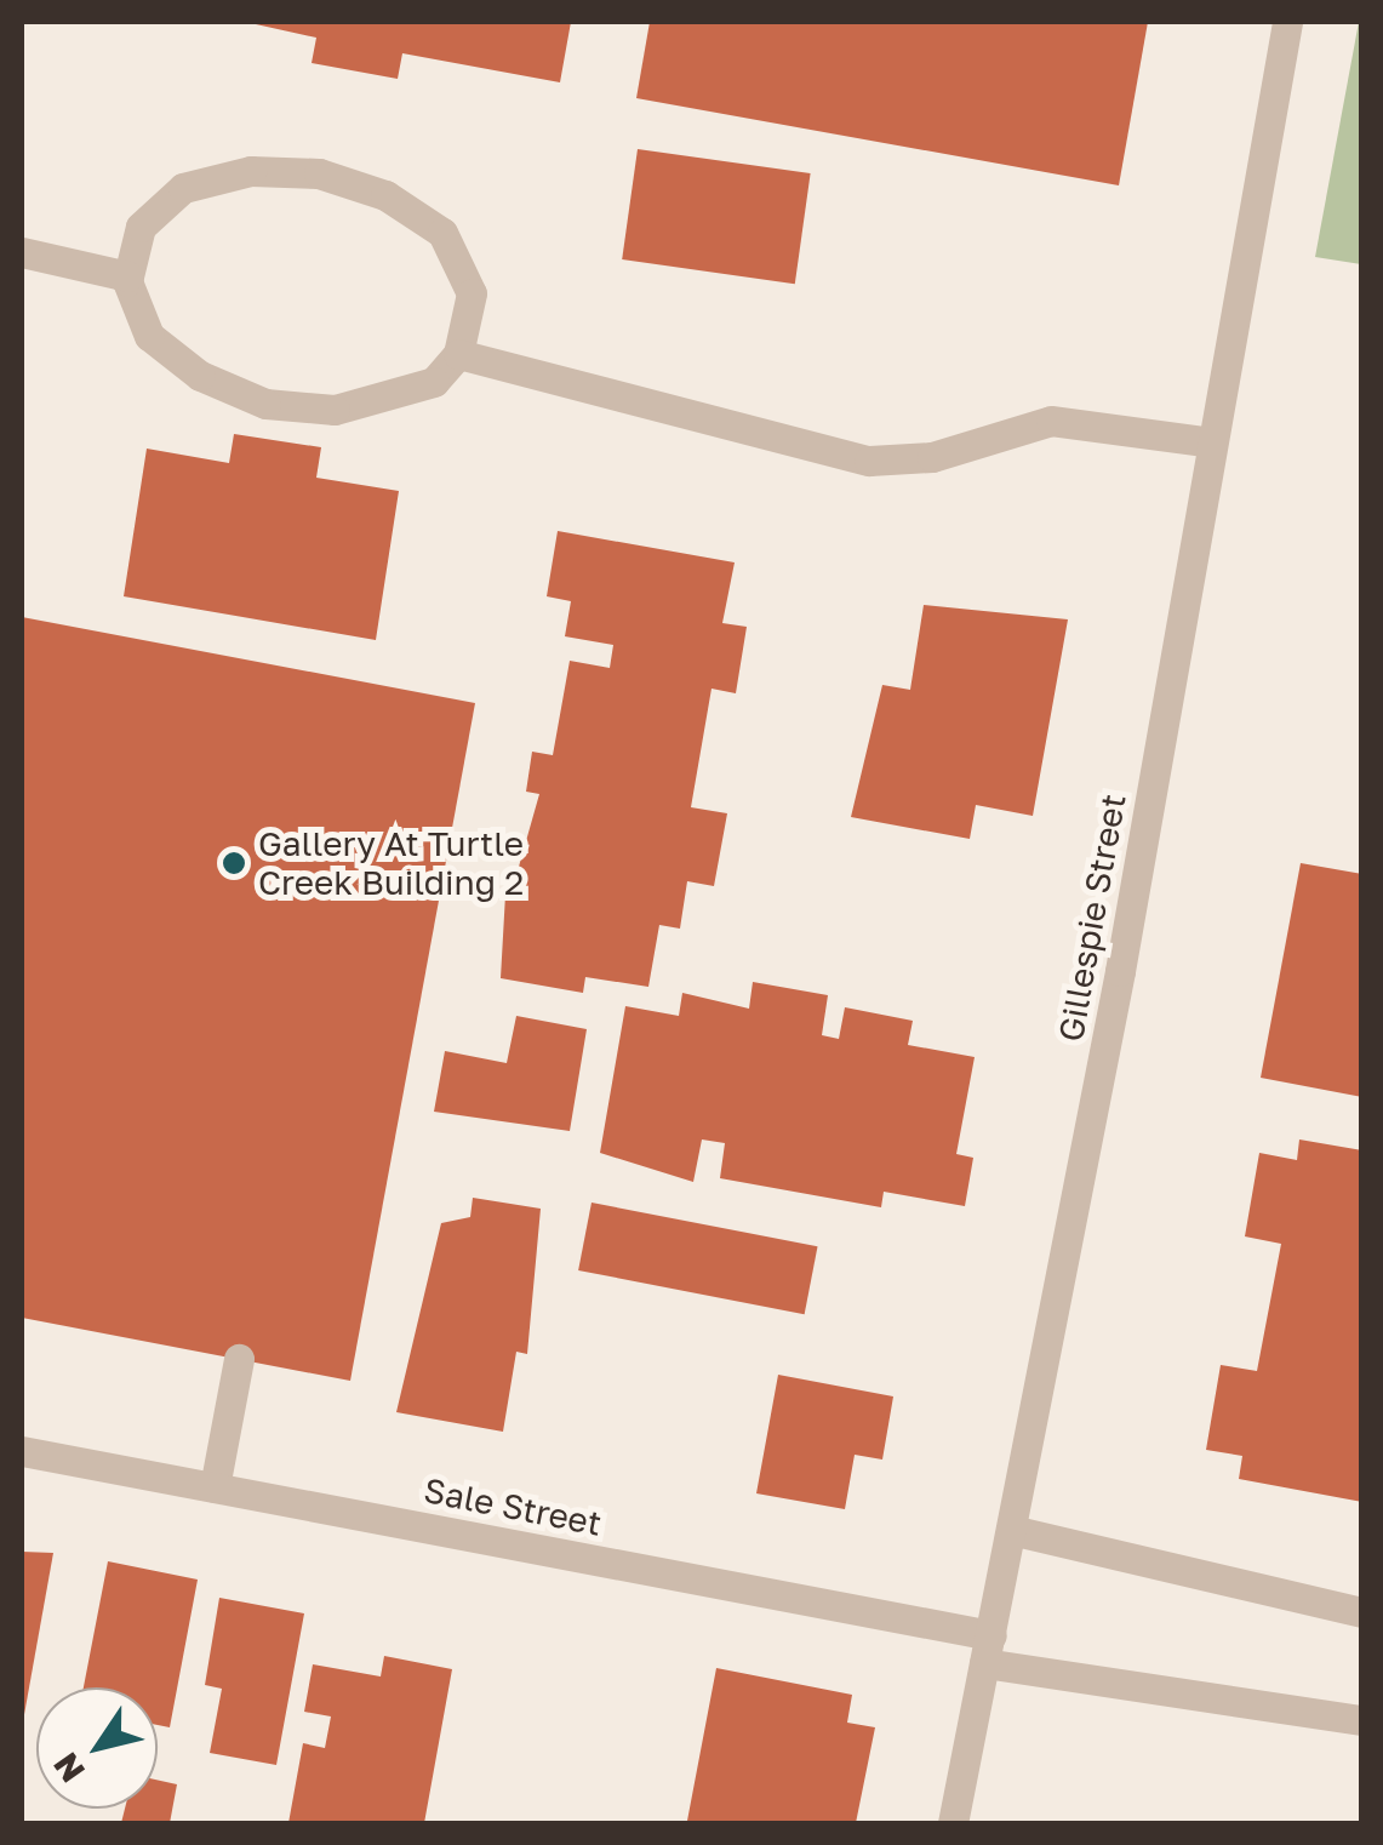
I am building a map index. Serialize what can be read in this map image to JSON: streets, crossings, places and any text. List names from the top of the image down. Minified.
{"streets":{"street":["Gillespie Street","Sale Street"]},"crossings":[["Gillespie Street","Sale Street"]],"places":["Gallery At Turtle Creek Building 2"],"north":"bottom left"}
